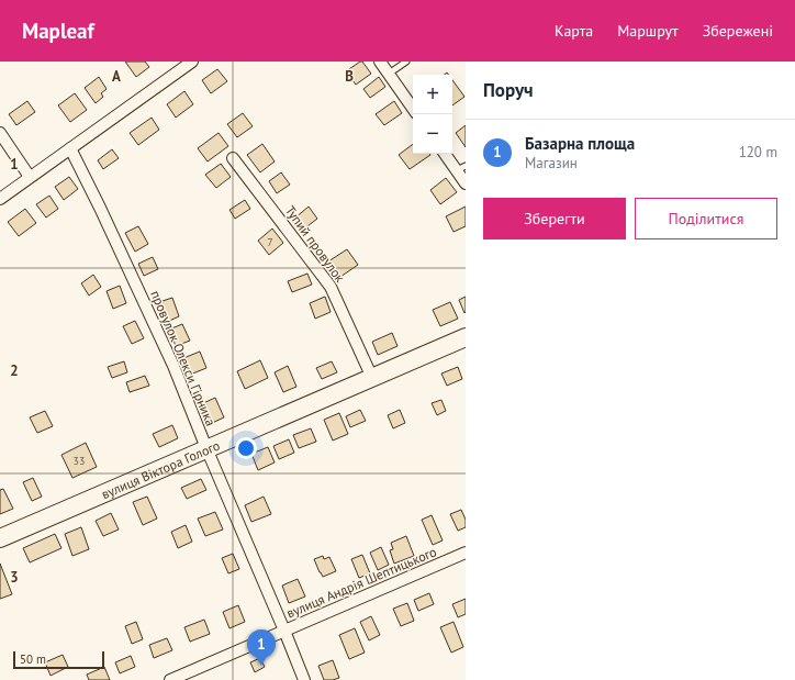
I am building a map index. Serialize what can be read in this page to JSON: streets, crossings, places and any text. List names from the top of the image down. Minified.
{"streets":{"main road":["вулиця Віктора Голого"],"street":["Тупий провулок","провулок Олекси Гірника","вулиця Андрія Шептицького"]},"crossings":[["Тупий провулок","вулиця Віктора Голого"],["провулок Олекси Гірника","вулиця Віктора Голого"],["провулок Олекси Гірника","вулиця Андрія Шептицького"]],"house_numbers":["7","33"],"scale_bar":"50 m","page":{"header":"Mapleaf","nav":["Карта","Маршрут","Збережені"],"heading":"Поруч","map_buttons":["+","−"],"list":[{"mark":"1","name":"Базарна площа","note":"Магазин","value":"120 m"}],"buttons":["Зберегти","Поділитися"],"pins":"1","scale":"50 m"},"grid":{"columns":["A","B"],"rows":["1","2","3"]}}
